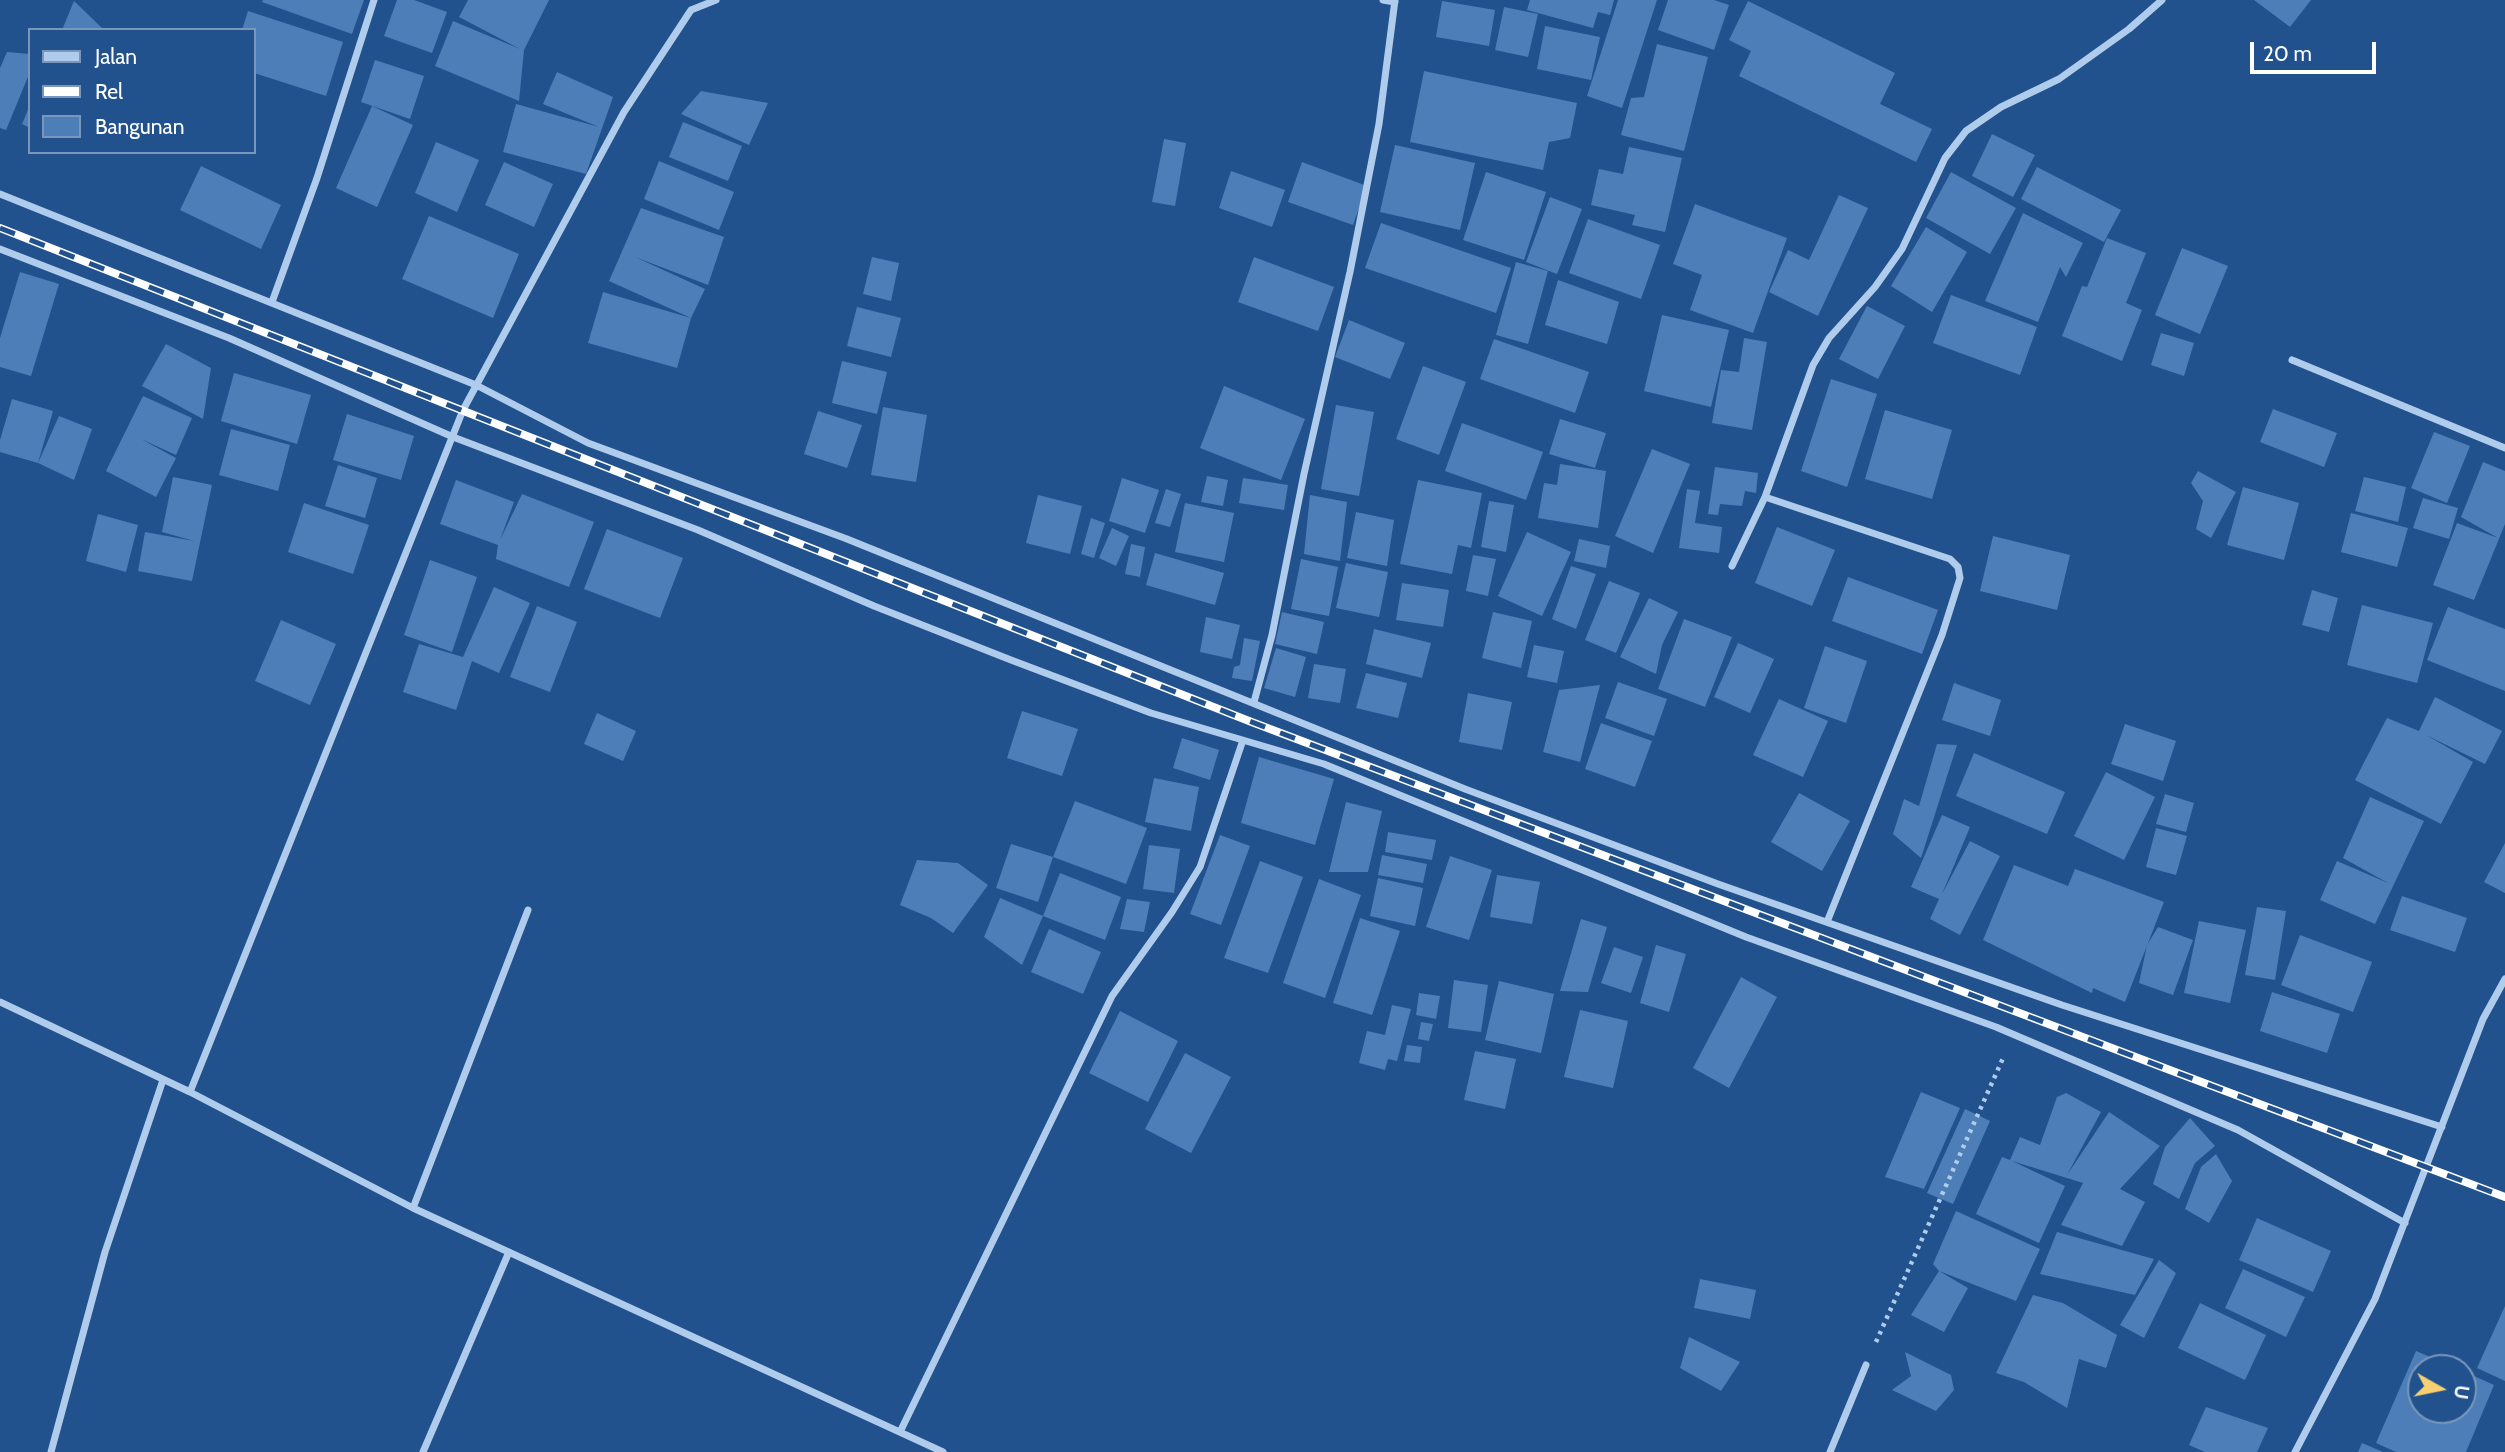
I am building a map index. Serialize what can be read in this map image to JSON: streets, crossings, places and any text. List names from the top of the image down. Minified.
{"legend":["Jalan","Rel","Bangunan"],"scale_bar":"20 m","north":"right"}
